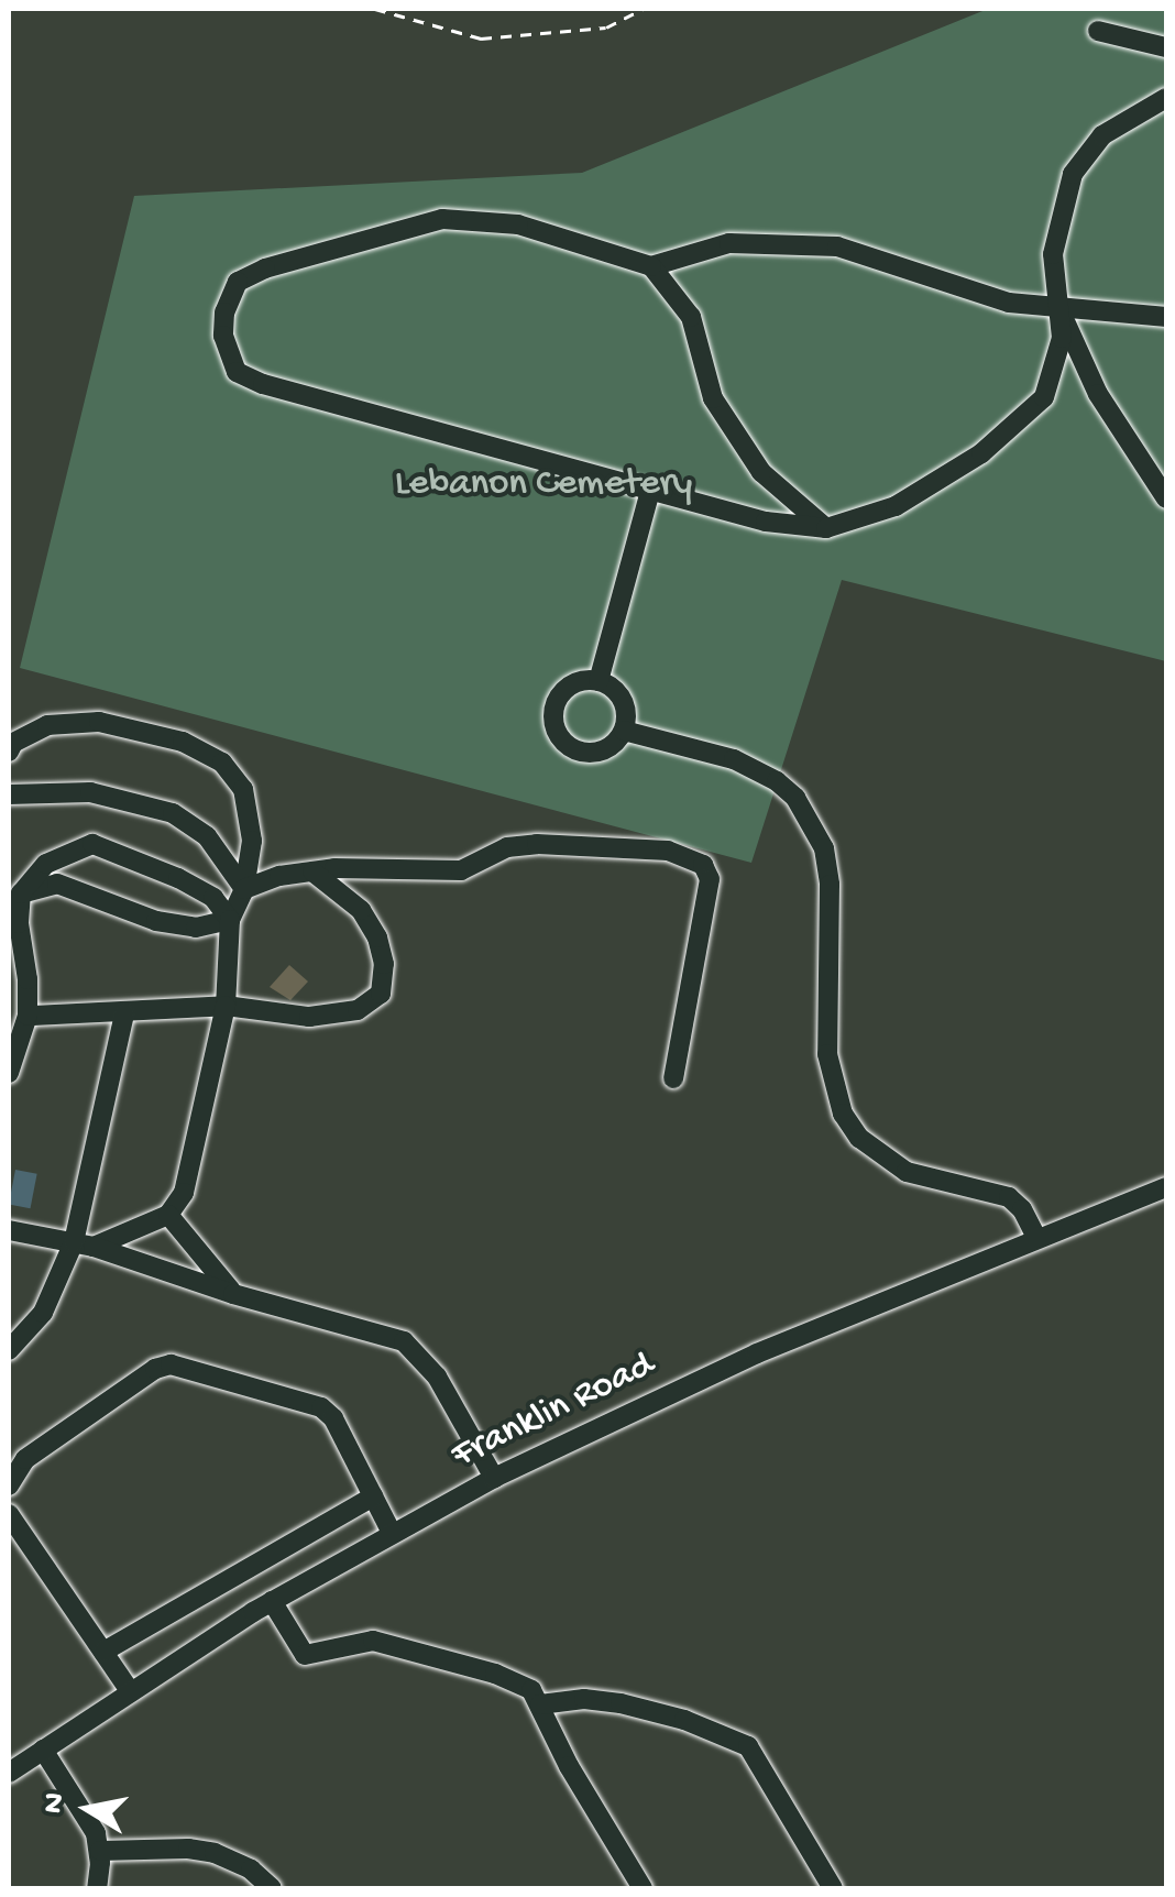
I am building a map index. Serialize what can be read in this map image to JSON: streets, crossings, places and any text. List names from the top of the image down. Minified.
{"streets":{"street":["Franklin Road"]},"parks":["Lebanon Cemetery"],"north":"left"}
